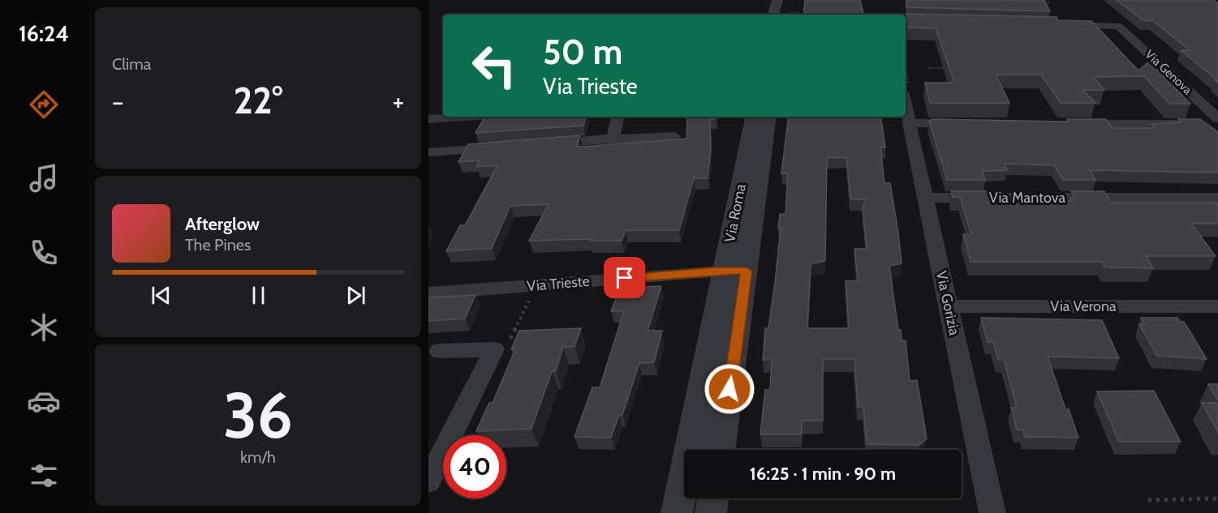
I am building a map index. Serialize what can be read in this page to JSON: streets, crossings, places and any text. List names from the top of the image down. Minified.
{"streets":{"street":["Via Genova","Via Mantova","Via Roma","Via Trieste","Via Gorizia","Via Verona"]},"crossings":[["Via Mantova","Via Gorizia"],["Via Roma","Via Trieste"],["Via Gorizia","Via Verona"]],"page":{"tabs":"16:24","tile":["Clima",["36","km/h"]],"turn":["50 m","Via Trieste"],"heat":["−","22°","+"],"song":["Afterglow","The Pines"],"limit":"40","trip":"16:25 · 1 min · 90 m"}}
